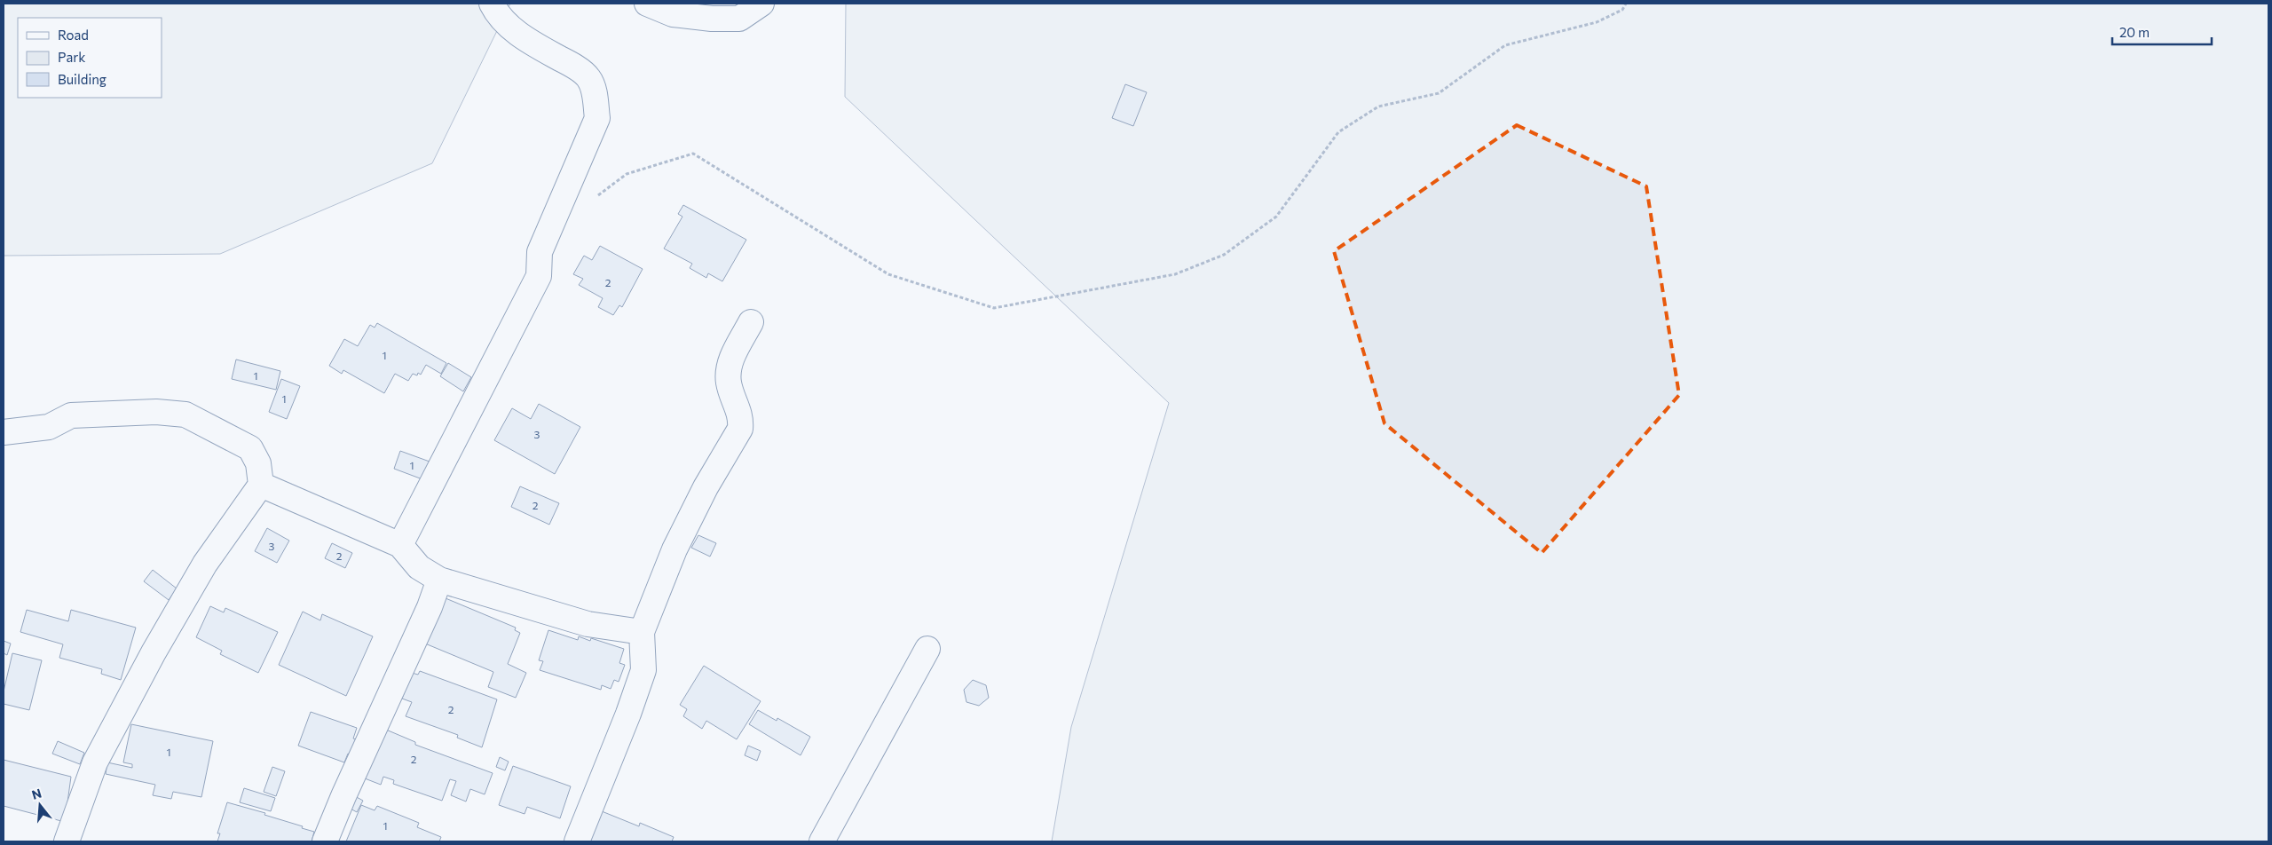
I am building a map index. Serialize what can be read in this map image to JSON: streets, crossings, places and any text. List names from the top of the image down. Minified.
{"house_numbers":["2","1","1","1","3","1","2","3","2","2","1","2","1"],"legend":["Road","Park","Building"],"scale_bar":"20 m","north":"top"}
